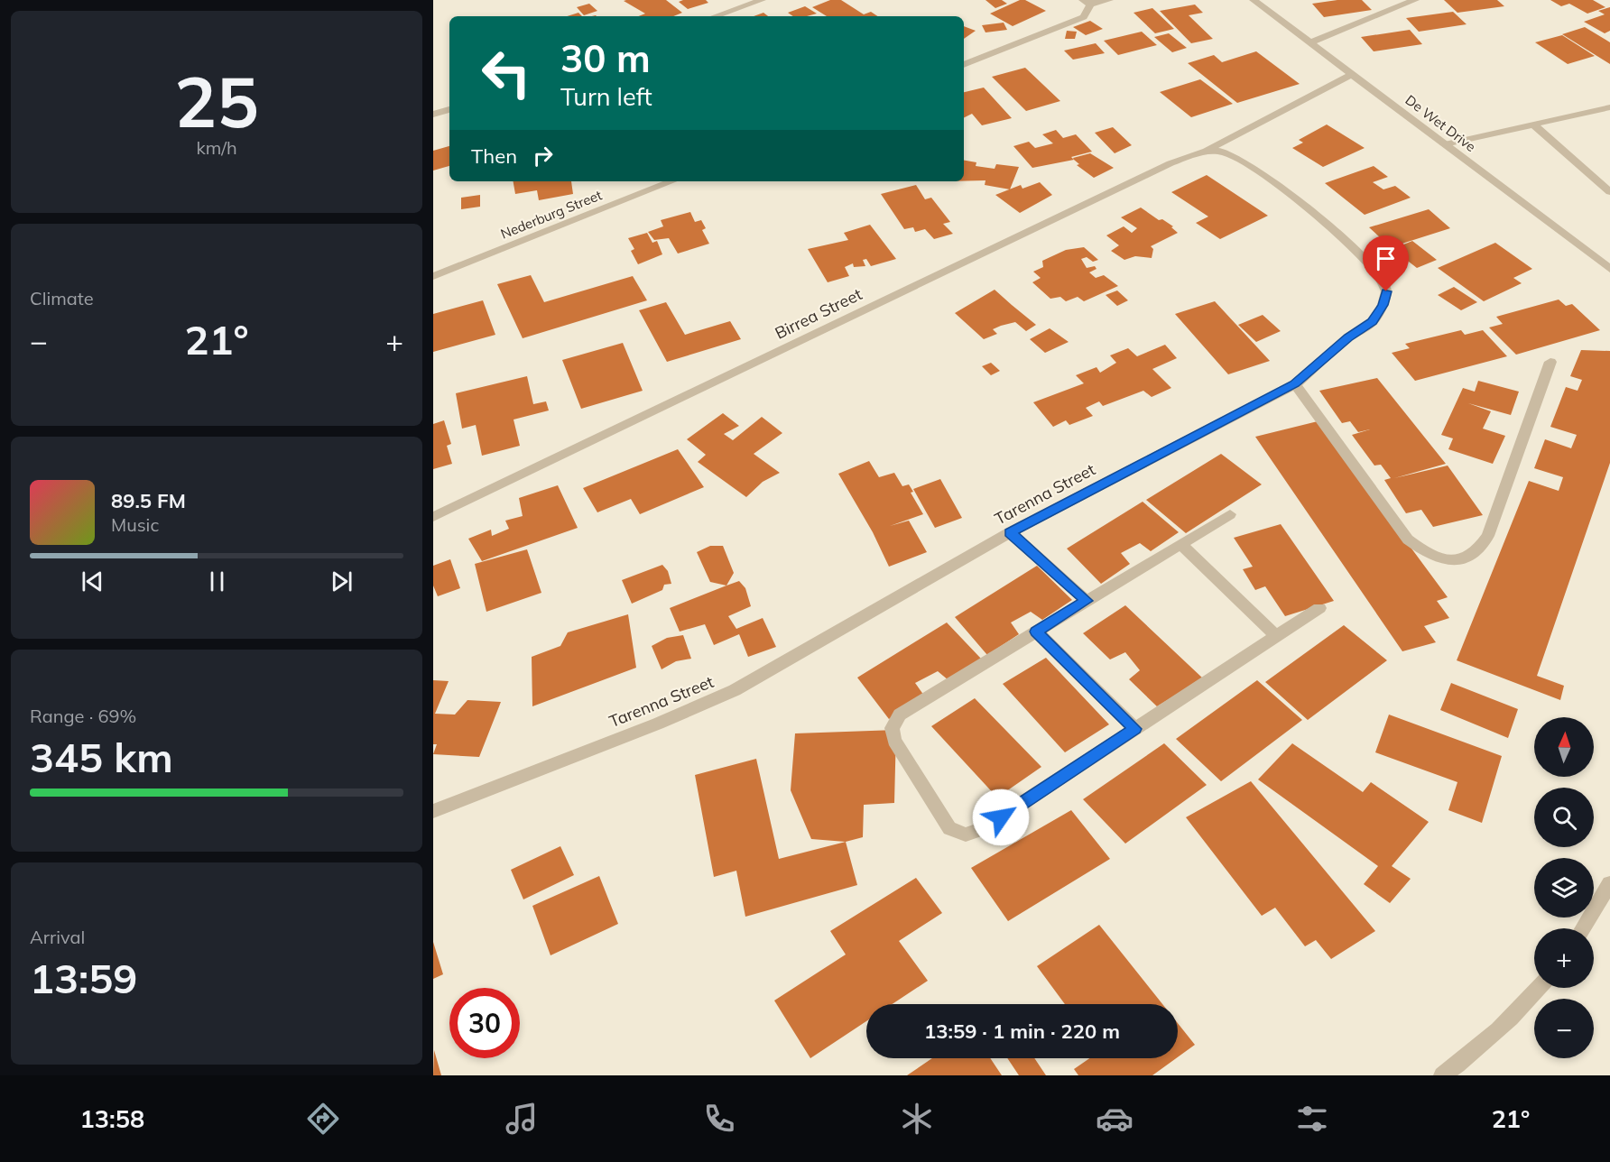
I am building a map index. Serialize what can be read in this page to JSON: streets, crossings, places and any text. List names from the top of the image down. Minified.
{"streets":{"street":["De Wet Drive","Nederburg Street","Birrea Street","Tarenna Street"]},"crossings":[["Birrea Street","Tarenna Street"]],"north":"top","page":{"tile":[["25","km/h"],"Climate",["Range · 69%","345 km"],["Arrival","13:59"]],"turn":["30 m","Turn left"],"then":"Then","heat":["−","21°","+"],"song":["89.5 FM","Music"],"map_buttons":["+","−"],"limit":"30","trip":"13:59 · 1 min · 220 m","tabs":["13:58","21°"]}}
